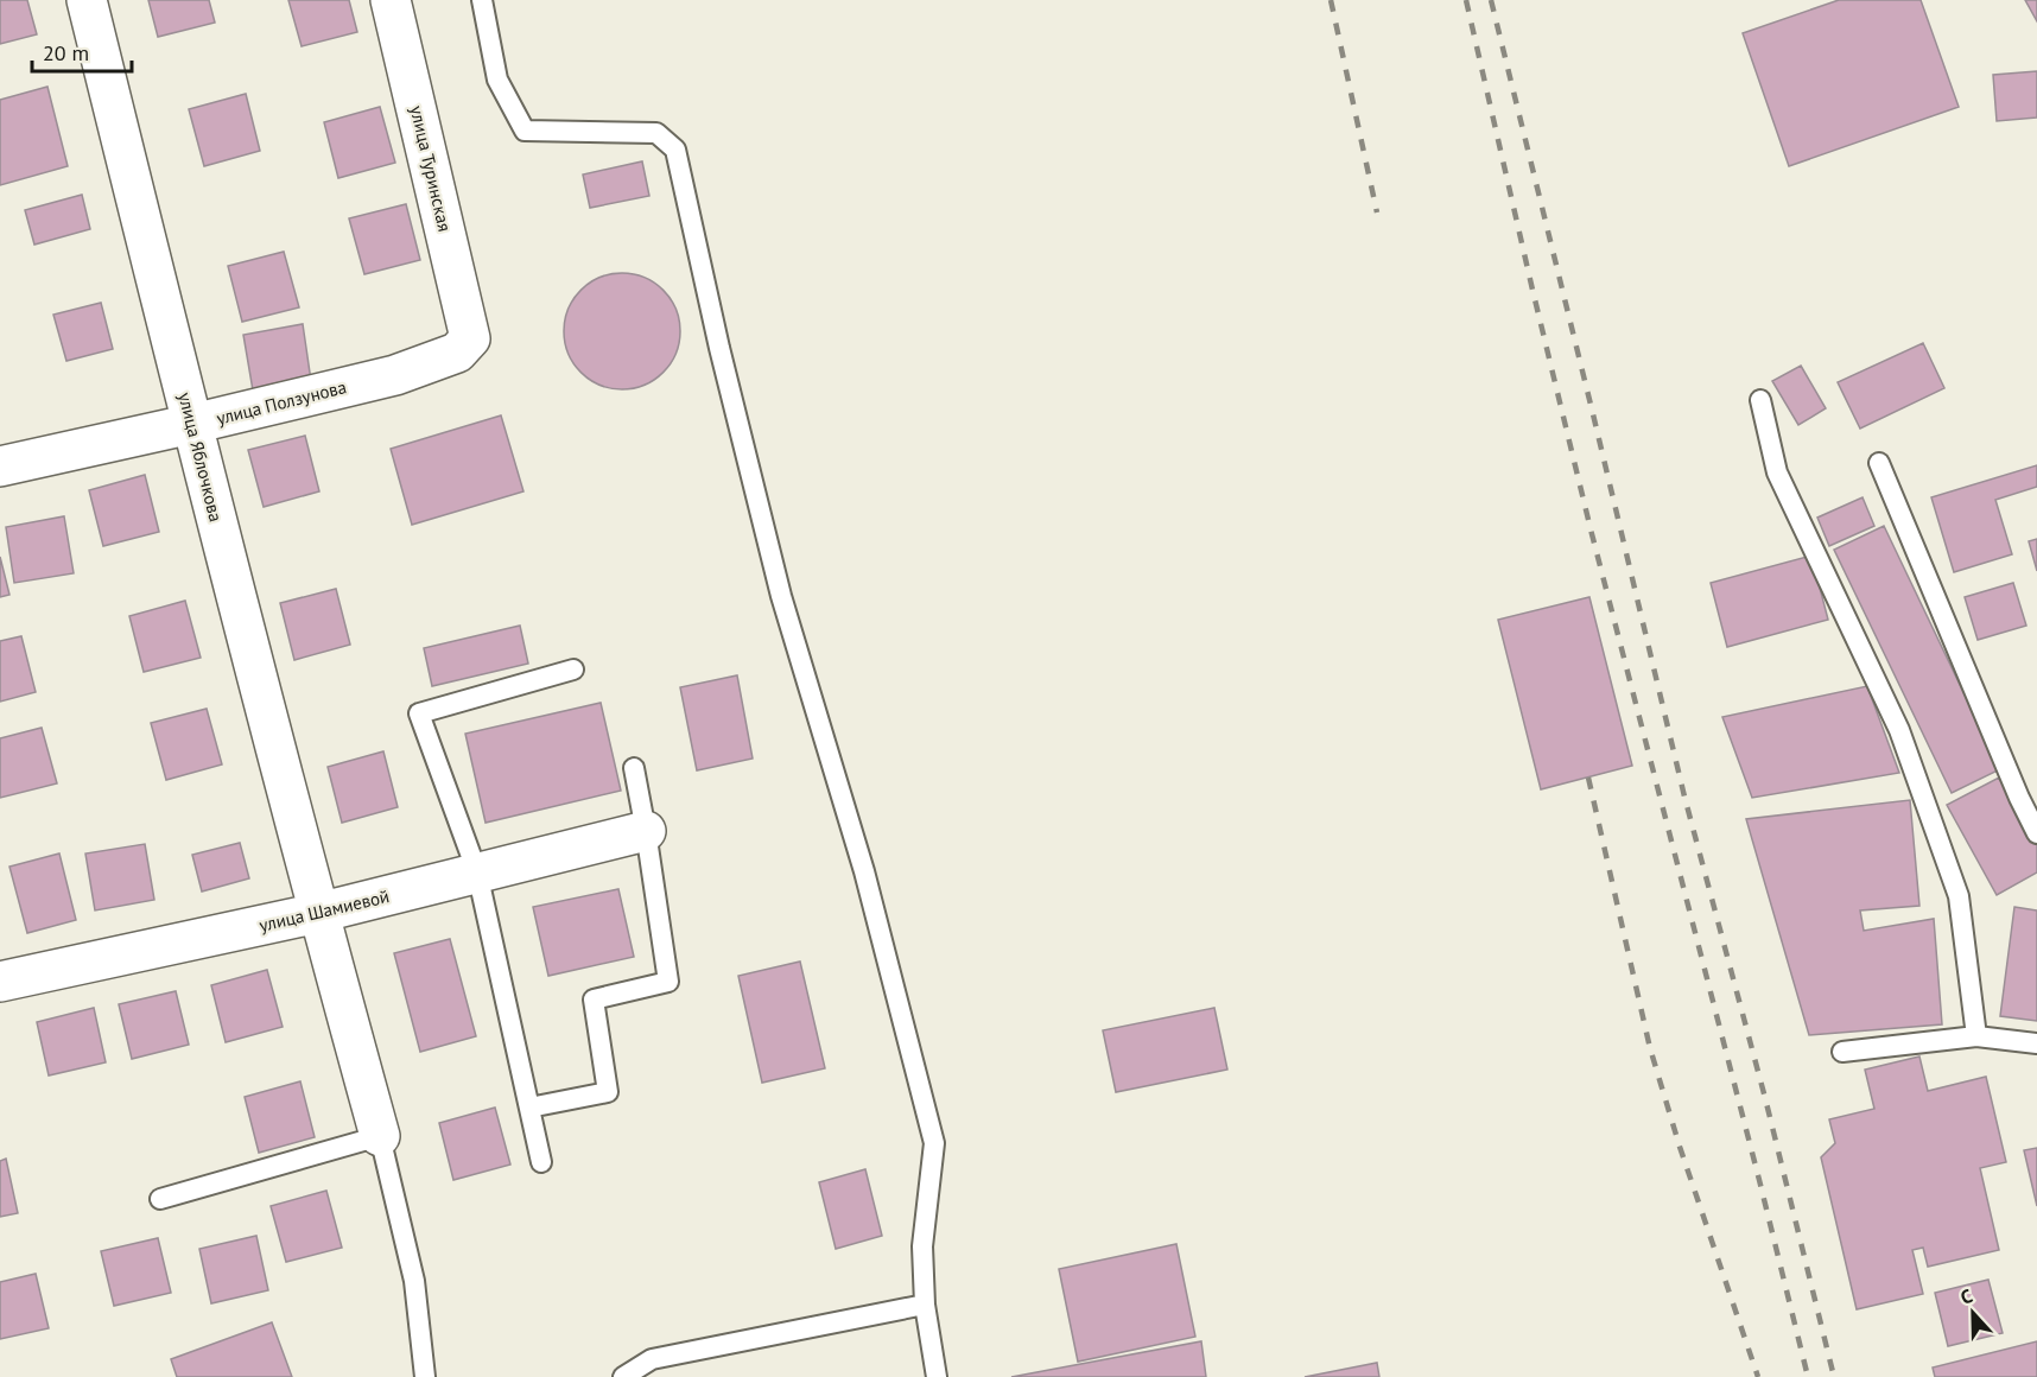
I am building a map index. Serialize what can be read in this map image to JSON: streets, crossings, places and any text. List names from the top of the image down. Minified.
{"streets":{"street":["улица Туринская","улица Ползунова","улица Яблочкова","улица Шамиевой"]},"crossings":[["улица Туринская","улица Ползунова"],["улица Ползунова","улица Яблочкова"],["улица Яблочкова","улица Шамиевой"]],"scale_bar":"20 m","north":"top"}
